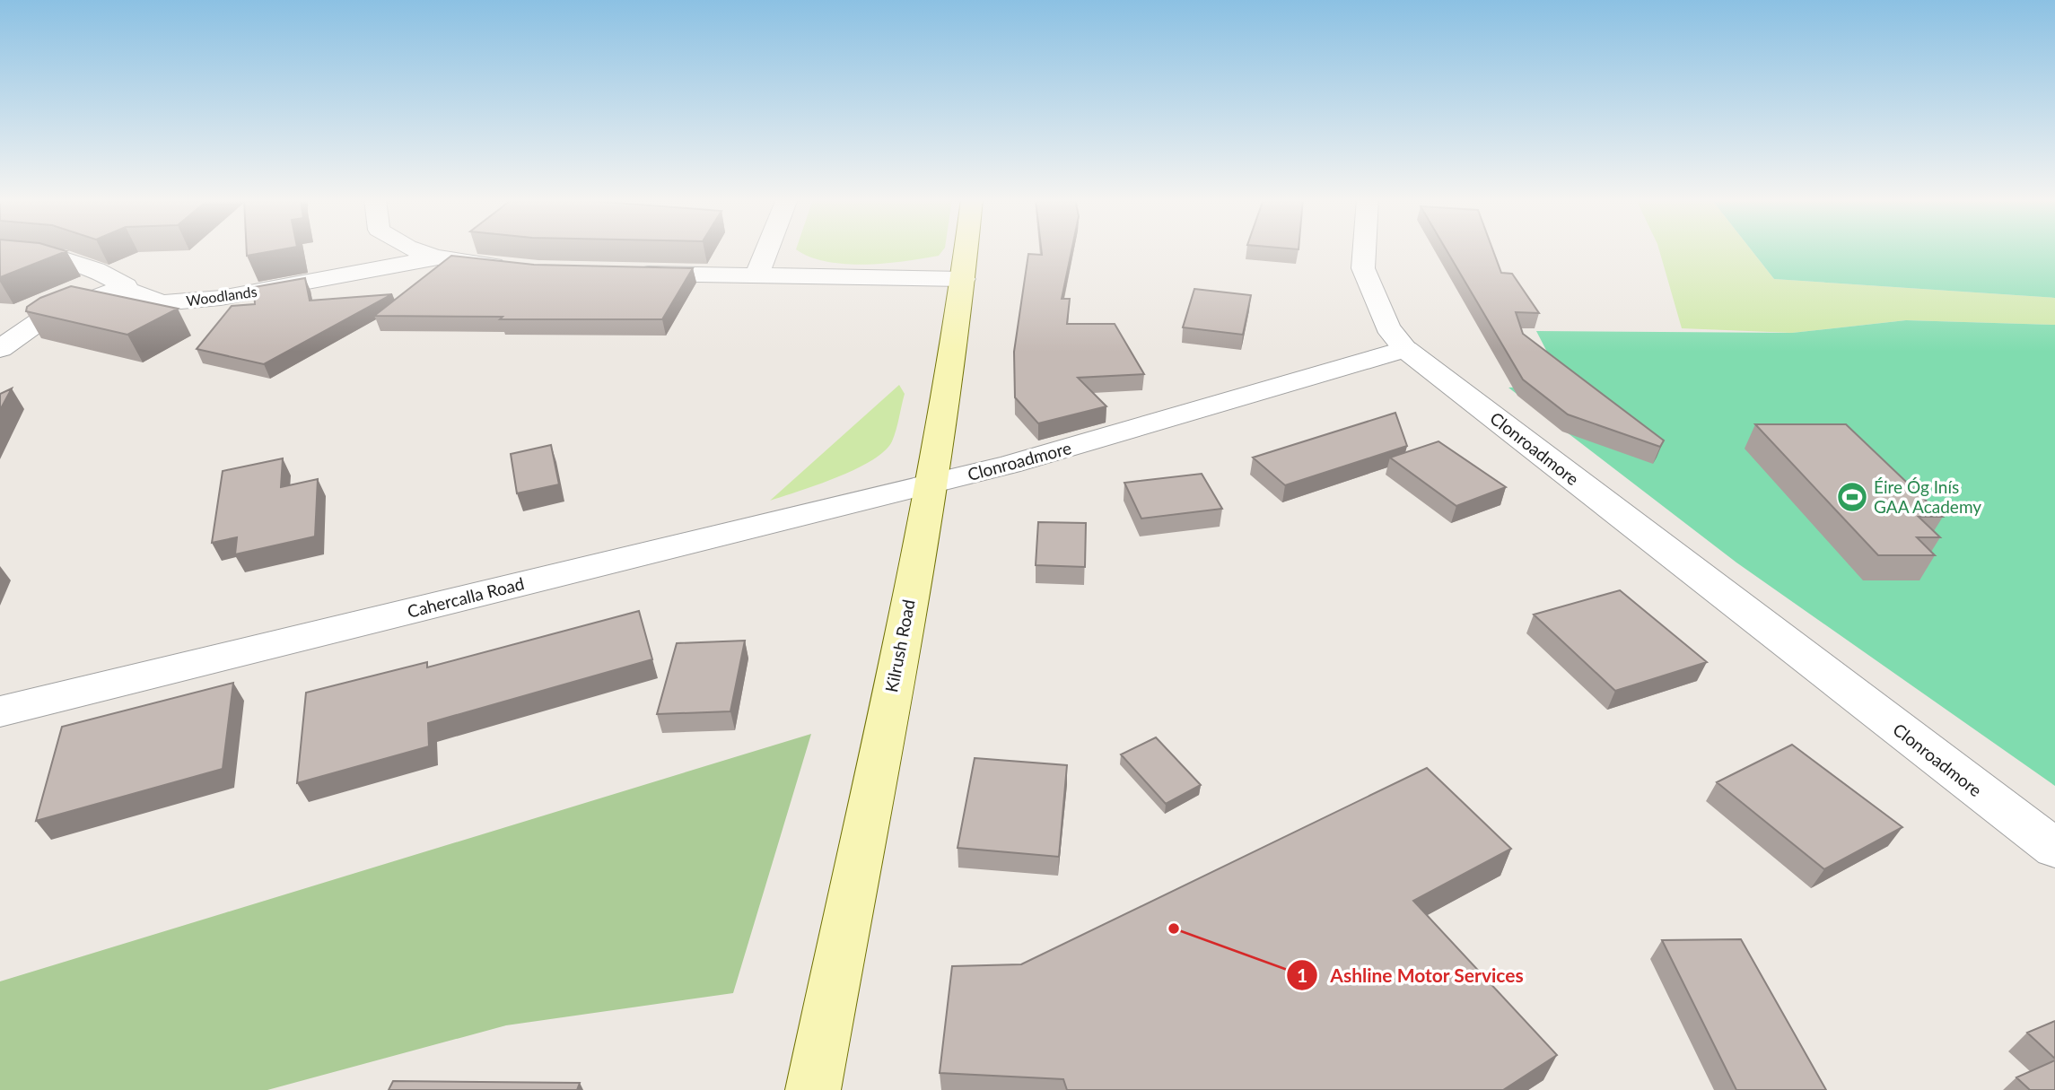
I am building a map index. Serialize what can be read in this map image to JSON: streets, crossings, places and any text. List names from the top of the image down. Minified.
{"streets":{"main road":["Kilrush Road"],"street":["Woodlands","Clonroadmore","Cahercalla Road"]},"crossings":[["Clonroadmore","Cahercalla Road"],["Clonroadmore","Kilrush Road"],["Cahercalla Road","Kilrush Road"]],"places":{"sports":["Éire Óg Inís GAA Academy"],"other":["Ashline Motor Services"]}}
